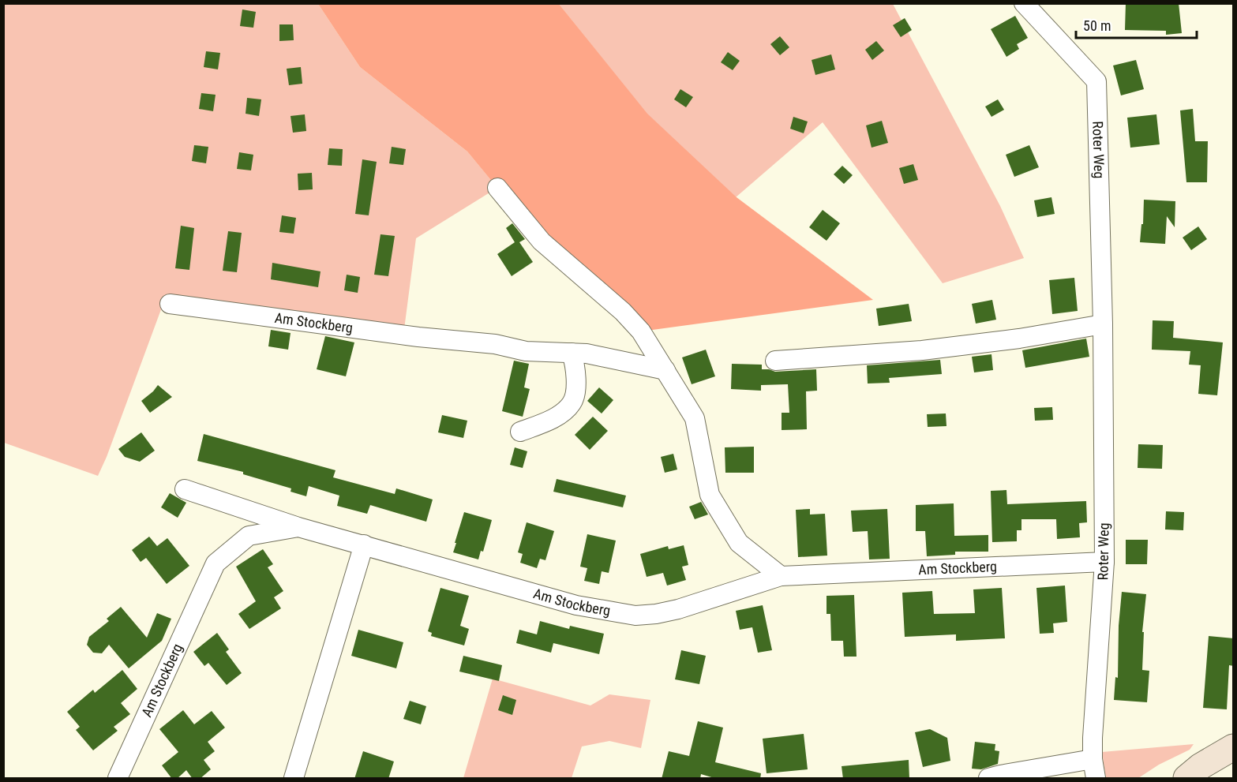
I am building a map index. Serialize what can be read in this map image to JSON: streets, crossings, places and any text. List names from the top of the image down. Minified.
{"streets":{"street":["Roter Weg","Am Stockberg"]},"crossings":[["Roter Weg","Am Stockberg"]],"scale_bar":"50 m"}
